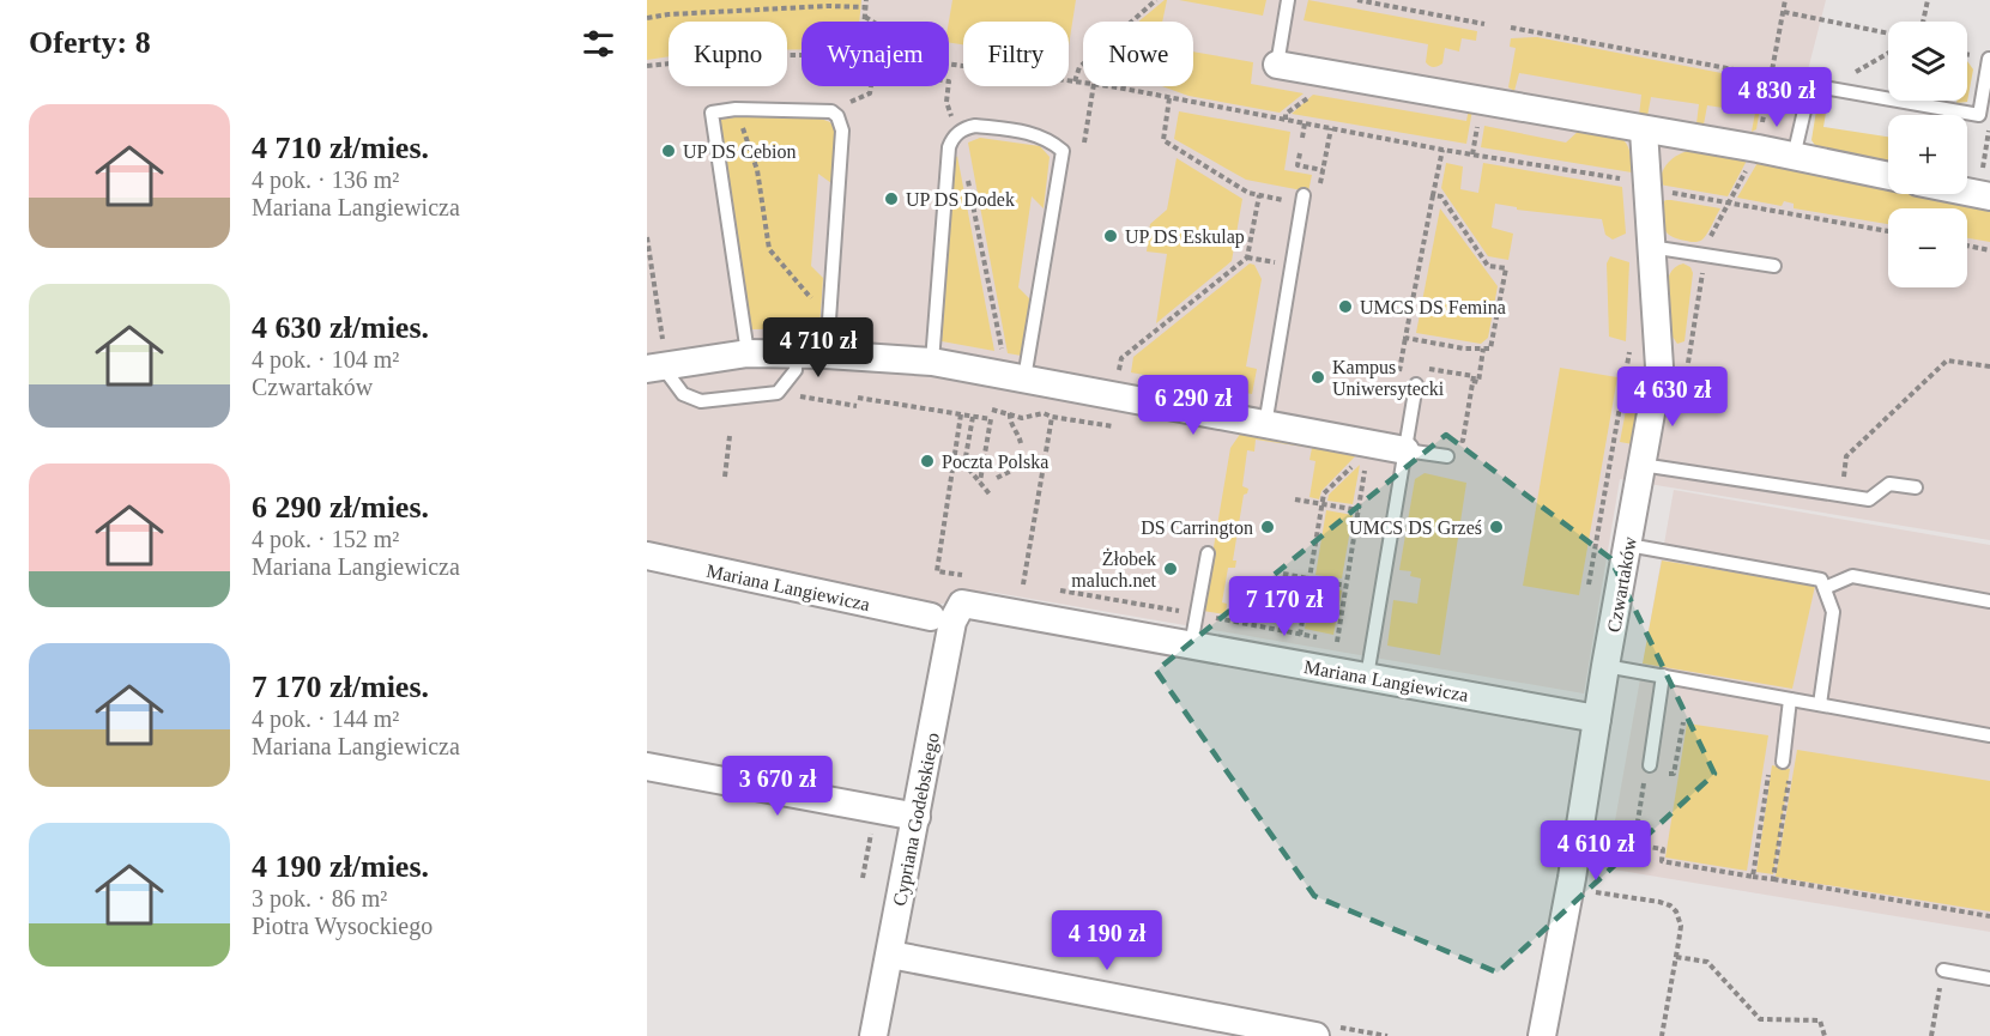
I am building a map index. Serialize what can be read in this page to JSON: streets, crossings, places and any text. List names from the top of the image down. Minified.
{"streets":{"street":["Czwartaków","Mariana Langiewicza","Cypriana Godebskiego"]},"crossings":[["Czwartaków","Mariana Langiewicza"],["Mariana Langiewicza","Cypriana Godebskiego"]],"places":["UP DS Cebion","UP DS Dodek","UP DS Eskulap","UMCS DS Femina","Kampus Uniwersytecki","Poczta Polska","DS Carrington","UMCS DS Grześ","Żłobek maluch.net"],"page":{"heading":"Oferty: 8","map_buttons":["+","−"],"chip":["Kupno","Wynajem","Filtry","Nowe"],"price":["4 830 zł","4 710 zł","4 630 zł","6 290 zł","7 170 zł","3 670 zł","4 610 zł","4 190 zł"],"list":[{"name":"4 710 zł/mies.","note":"4 pok. · 136 m² · Mariana Langiewicza"},{"name":"4 630 zł/mies.","note":"4 pok. · 104 m² · Czwartaków"},{"name":"6 290 zł/mies.","note":"4 pok. · 152 m² · Mariana Langiewicza"},{"name":"7 170 zł/mies.","note":"4 pok. · 144 m² · Mariana Langiewicza"},{"name":"4 190 zł/mies.","note":"3 pok. · 86 m² · Piotra Wysockiego"}]}}
